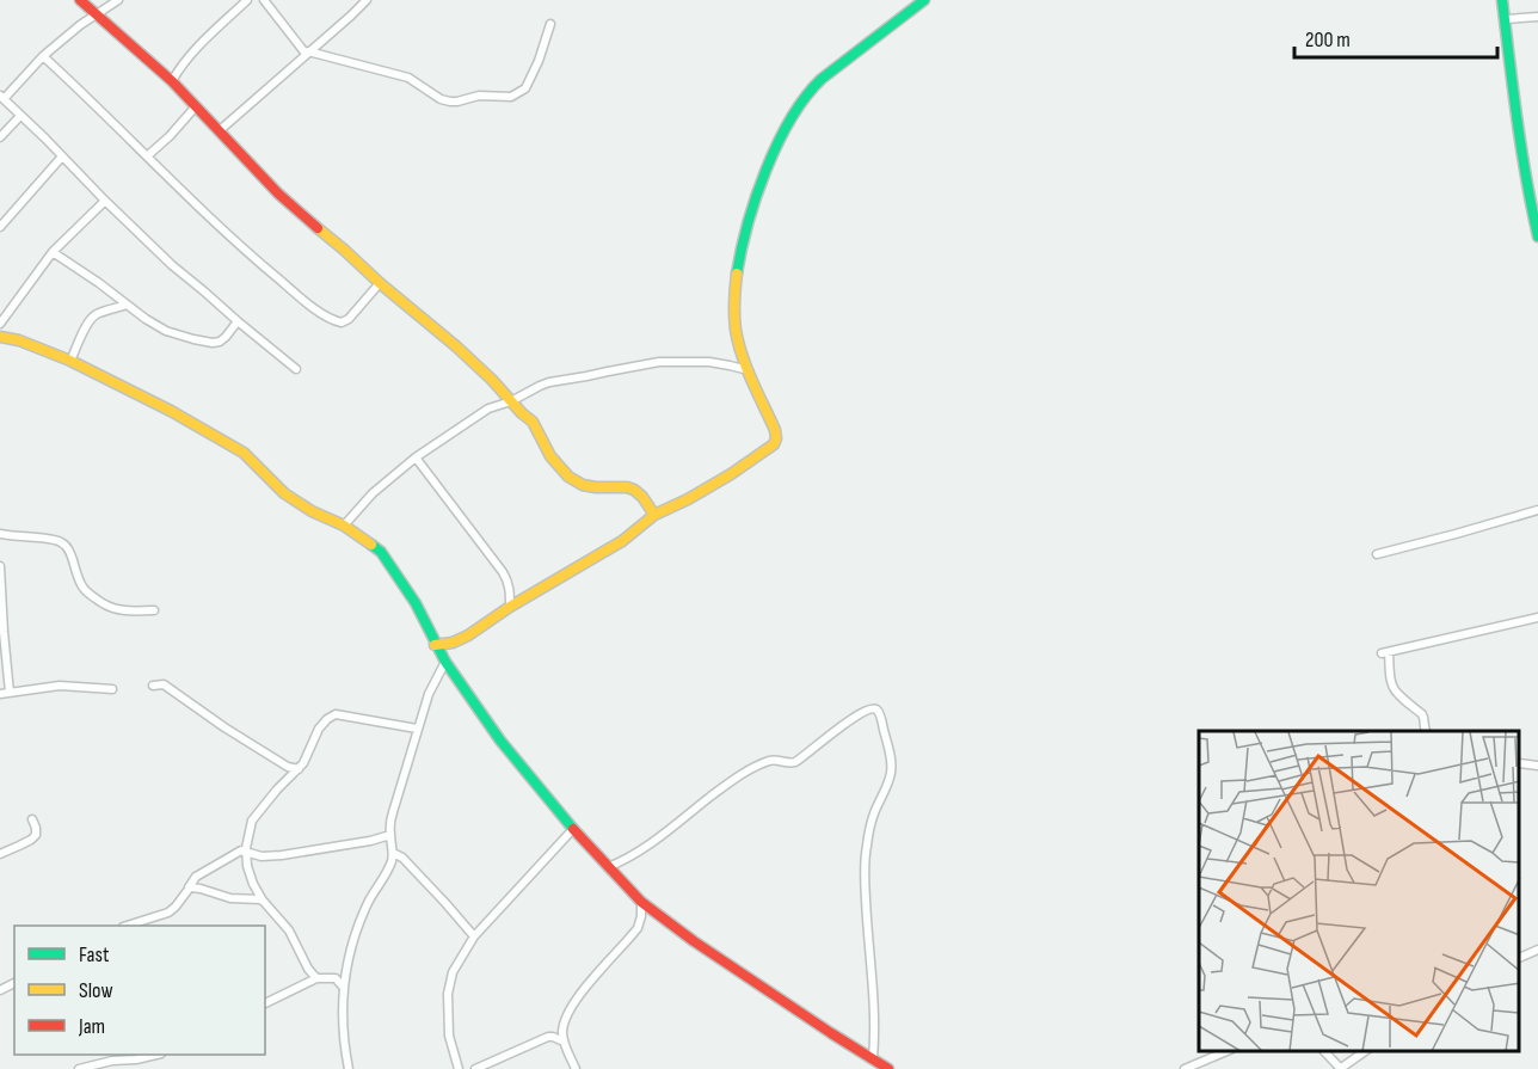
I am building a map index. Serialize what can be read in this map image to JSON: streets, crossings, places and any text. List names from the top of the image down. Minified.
{"legend":["Fast","Slow","Jam"],"scale_bar":"200 m"}
